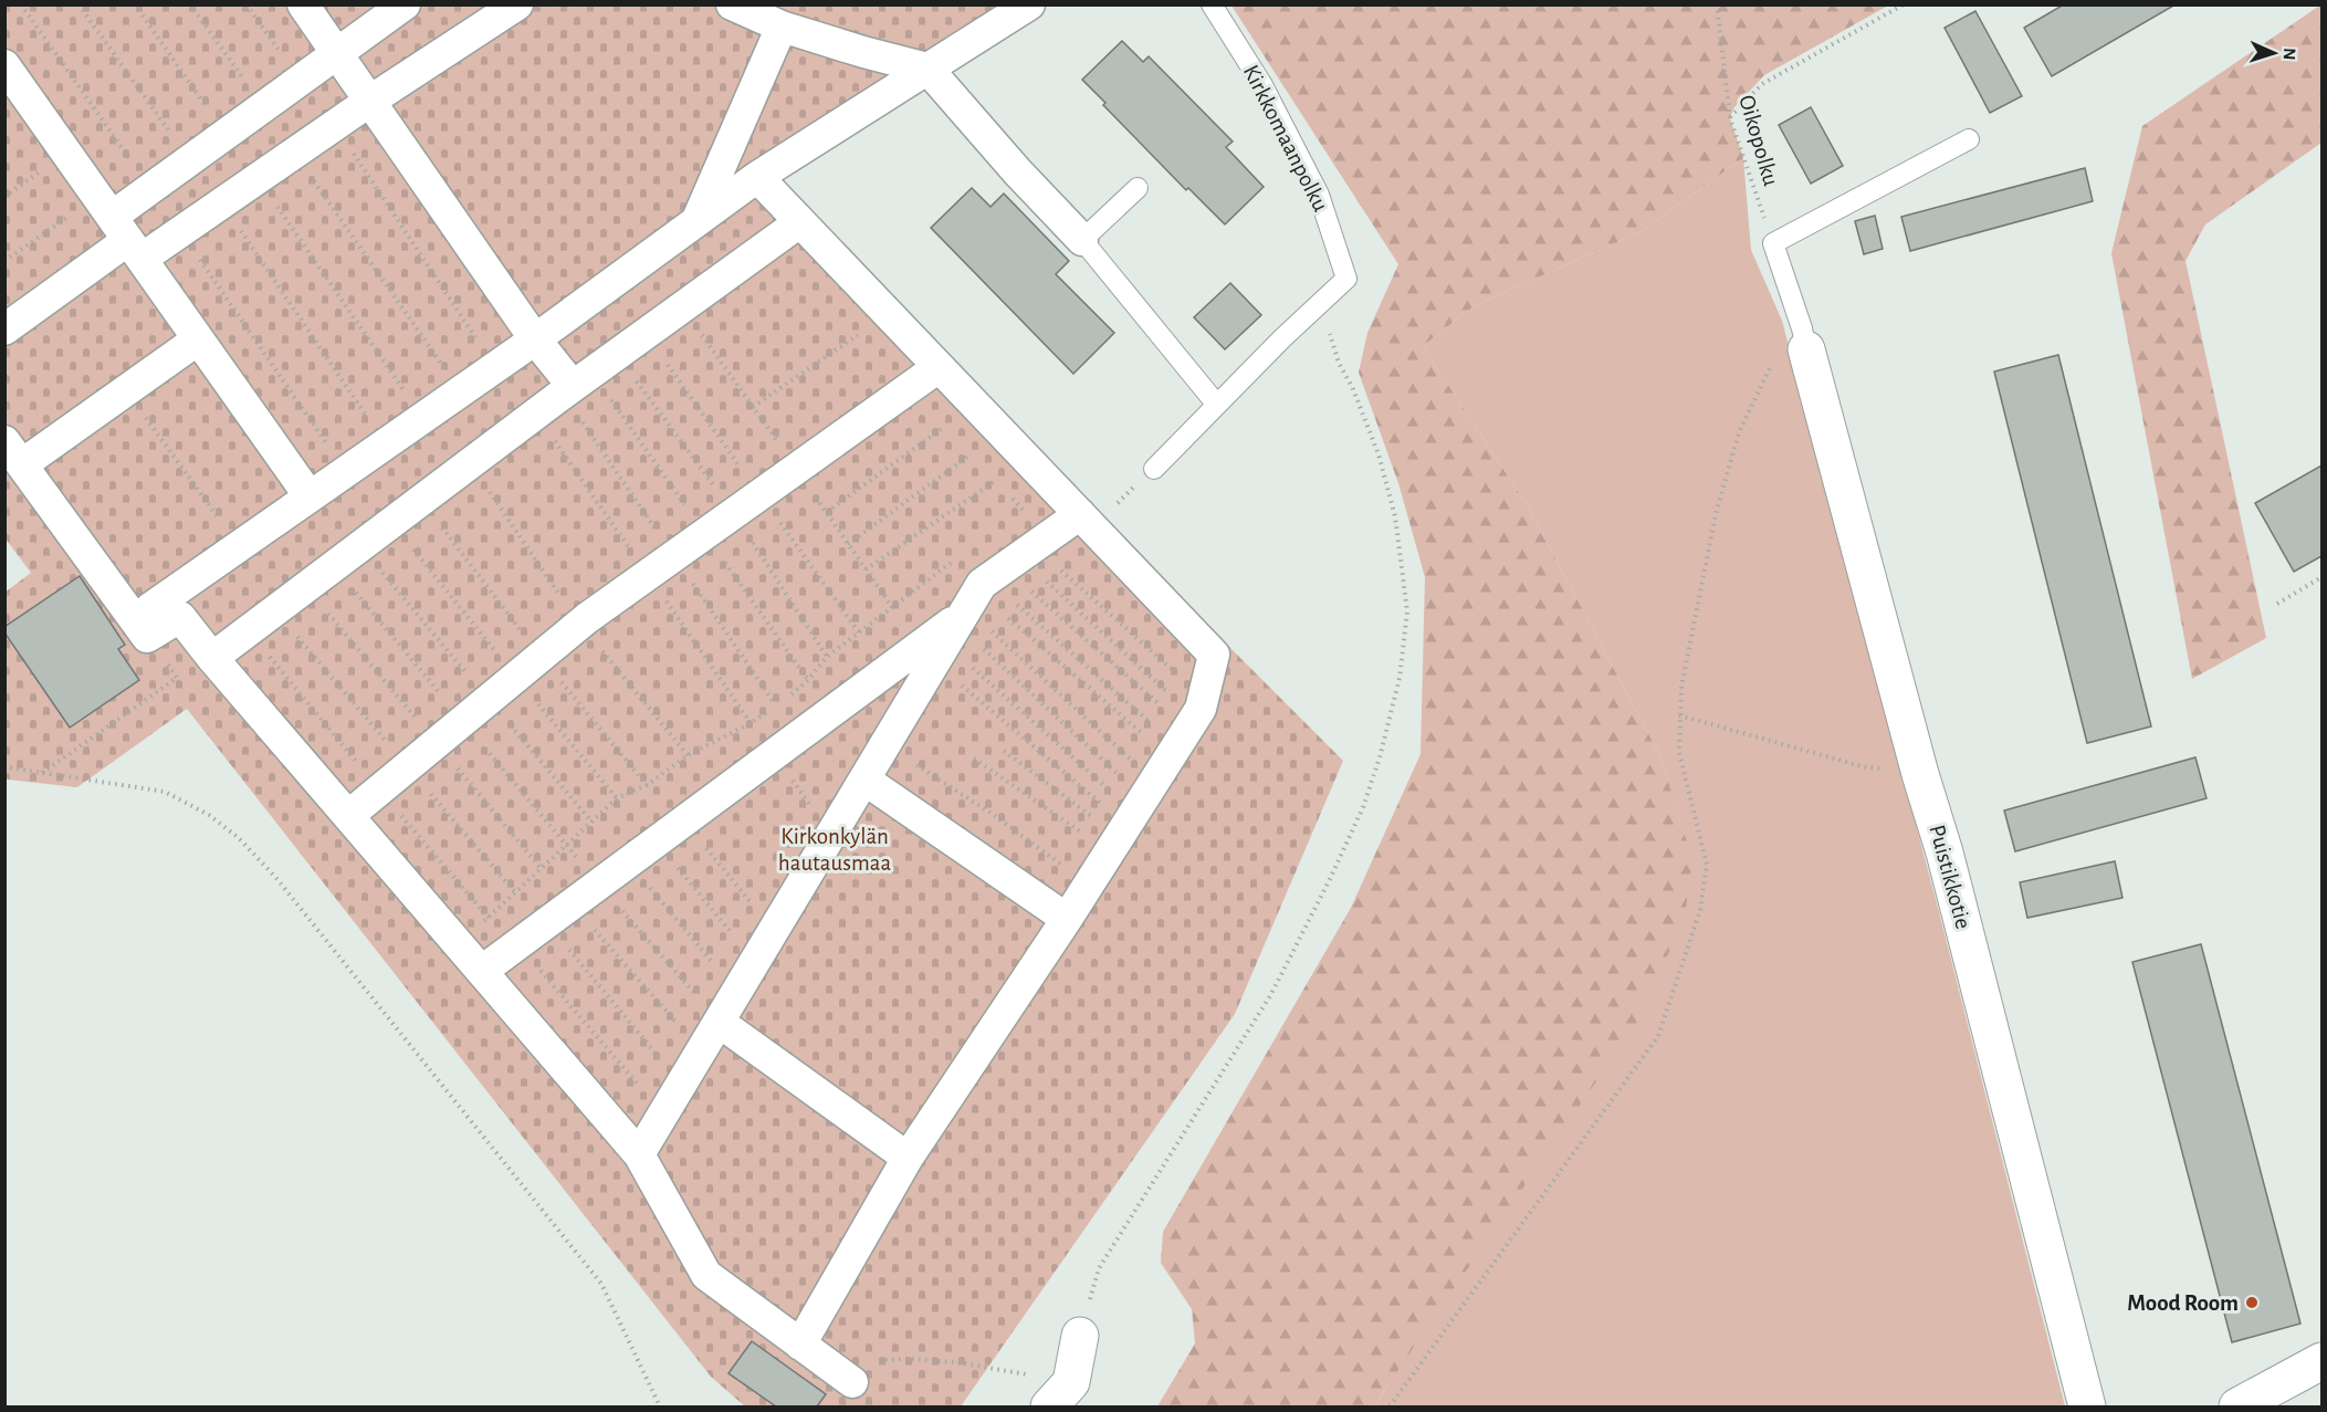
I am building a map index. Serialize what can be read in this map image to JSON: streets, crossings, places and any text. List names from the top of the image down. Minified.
{"streets":{"street":["Puistikkotie"],"lane":["Kirkkomaanpolku"],"path":["Oikopolku"]},"parks":["Kirkonkylän hautausmaa"],"places":["Mood Room"],"north":"right"}
